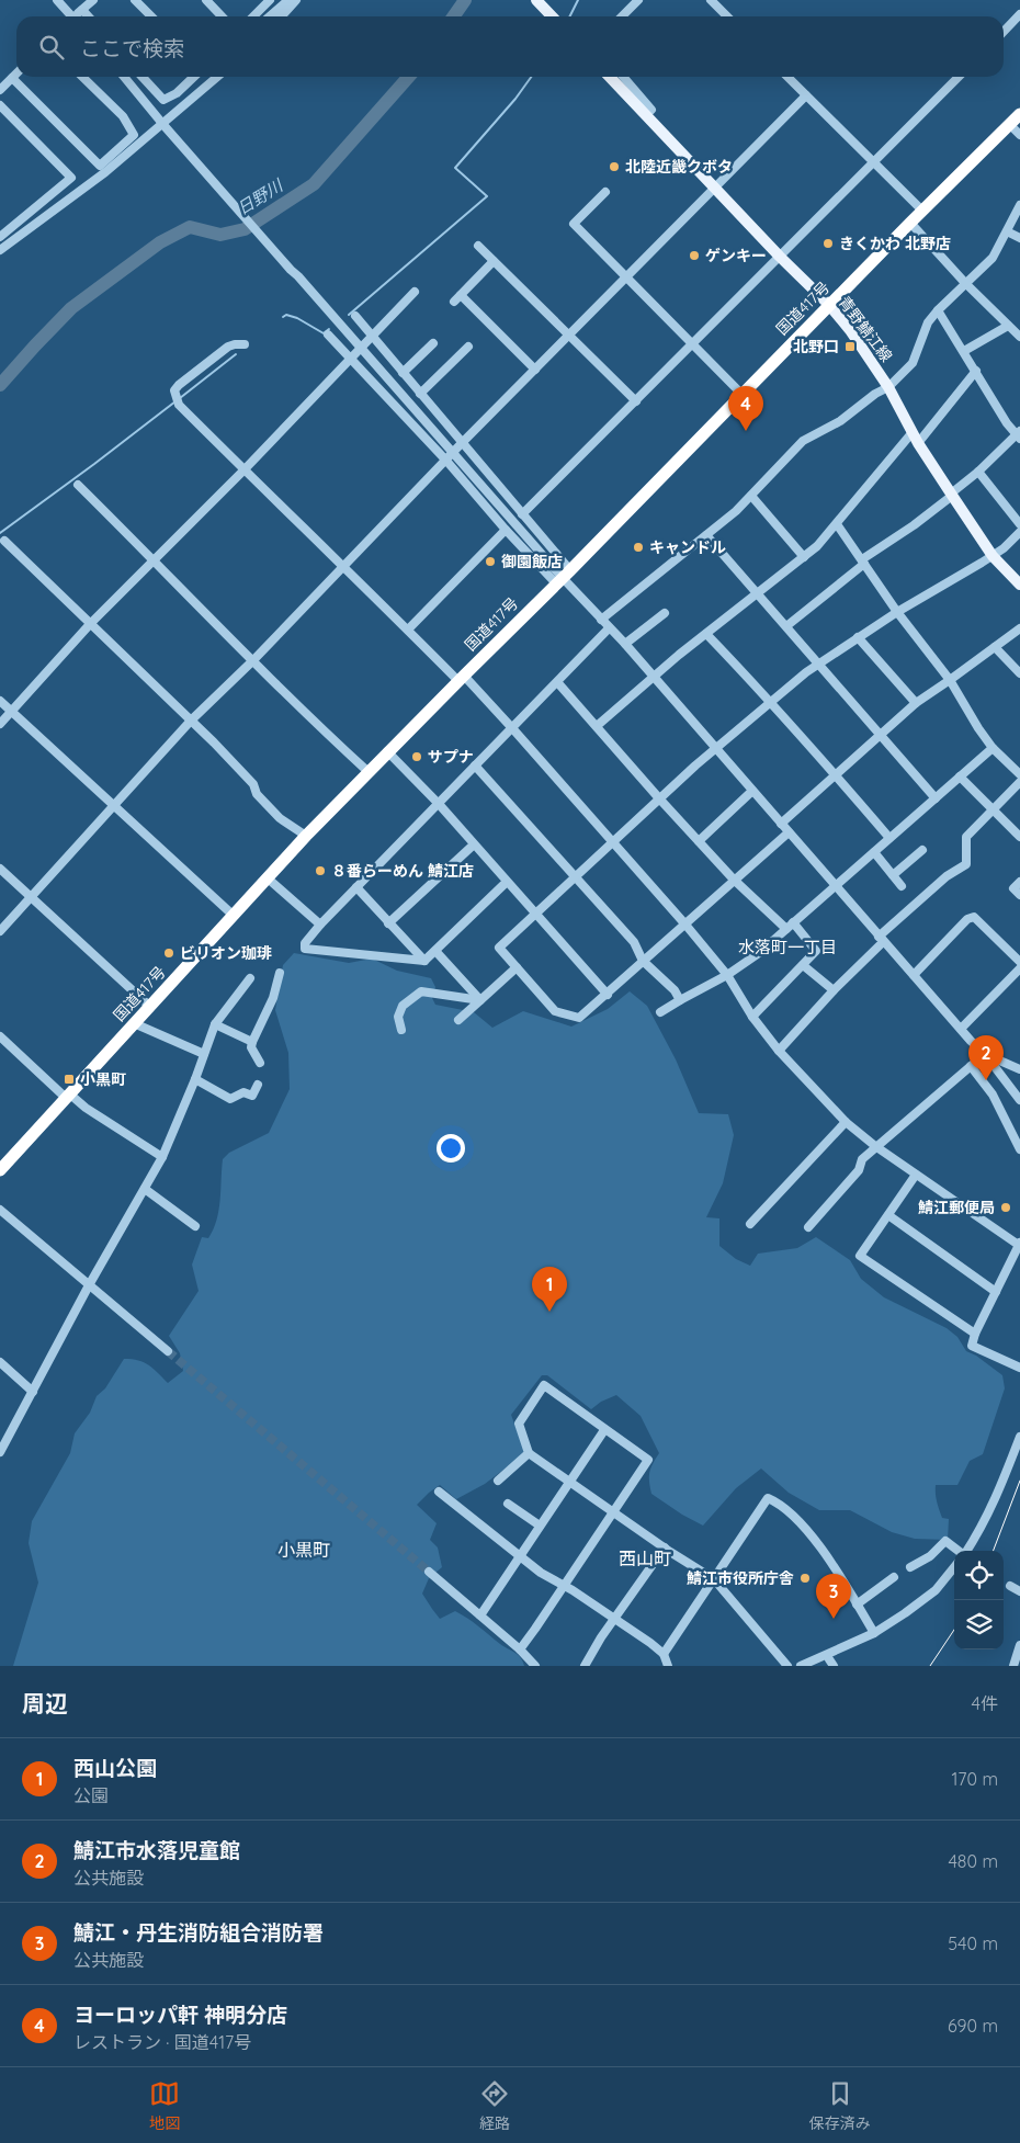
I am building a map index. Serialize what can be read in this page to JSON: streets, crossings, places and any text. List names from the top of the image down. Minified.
{"streets":{"highway":["国道417号"],"main road":["青野鯖江線"]},"crossings":[["国道417号","青野鯖江線"]],"districts":["水落町一丁目","小黒町","西山町"],"water":["日野川"],"places":{"other":["北陸近畿クボタ","きくかわ 北野店","ゲンキー","キャンドル","御園飯店","サプナ","８番らーめん 鯖江店","ビリオン珈琲","鯖江郵便局","鯖江市役所庁舎"],"transit":["北野口","小黒町"]},"page":{"search":"ここで検索","pins":["4","2","1","3"],"heading":["周辺","4件"],"list":[{"mark":"1","name":"西山公園","note":"公園","value":"170 m"},{"mark":"2","name":"鯖江市水落児童館","note":"公共施設","value":"480 m"},{"mark":"3","name":"鯖江・丹生消防組合消防署","note":"公共施設","value":"540 m"},{"mark":"4","name":"ヨーロッパ軒 神明分店","note":"レストラン · 国道417号","value":"690 m"}],"nav":["地図","経路","保存済み"]}}
